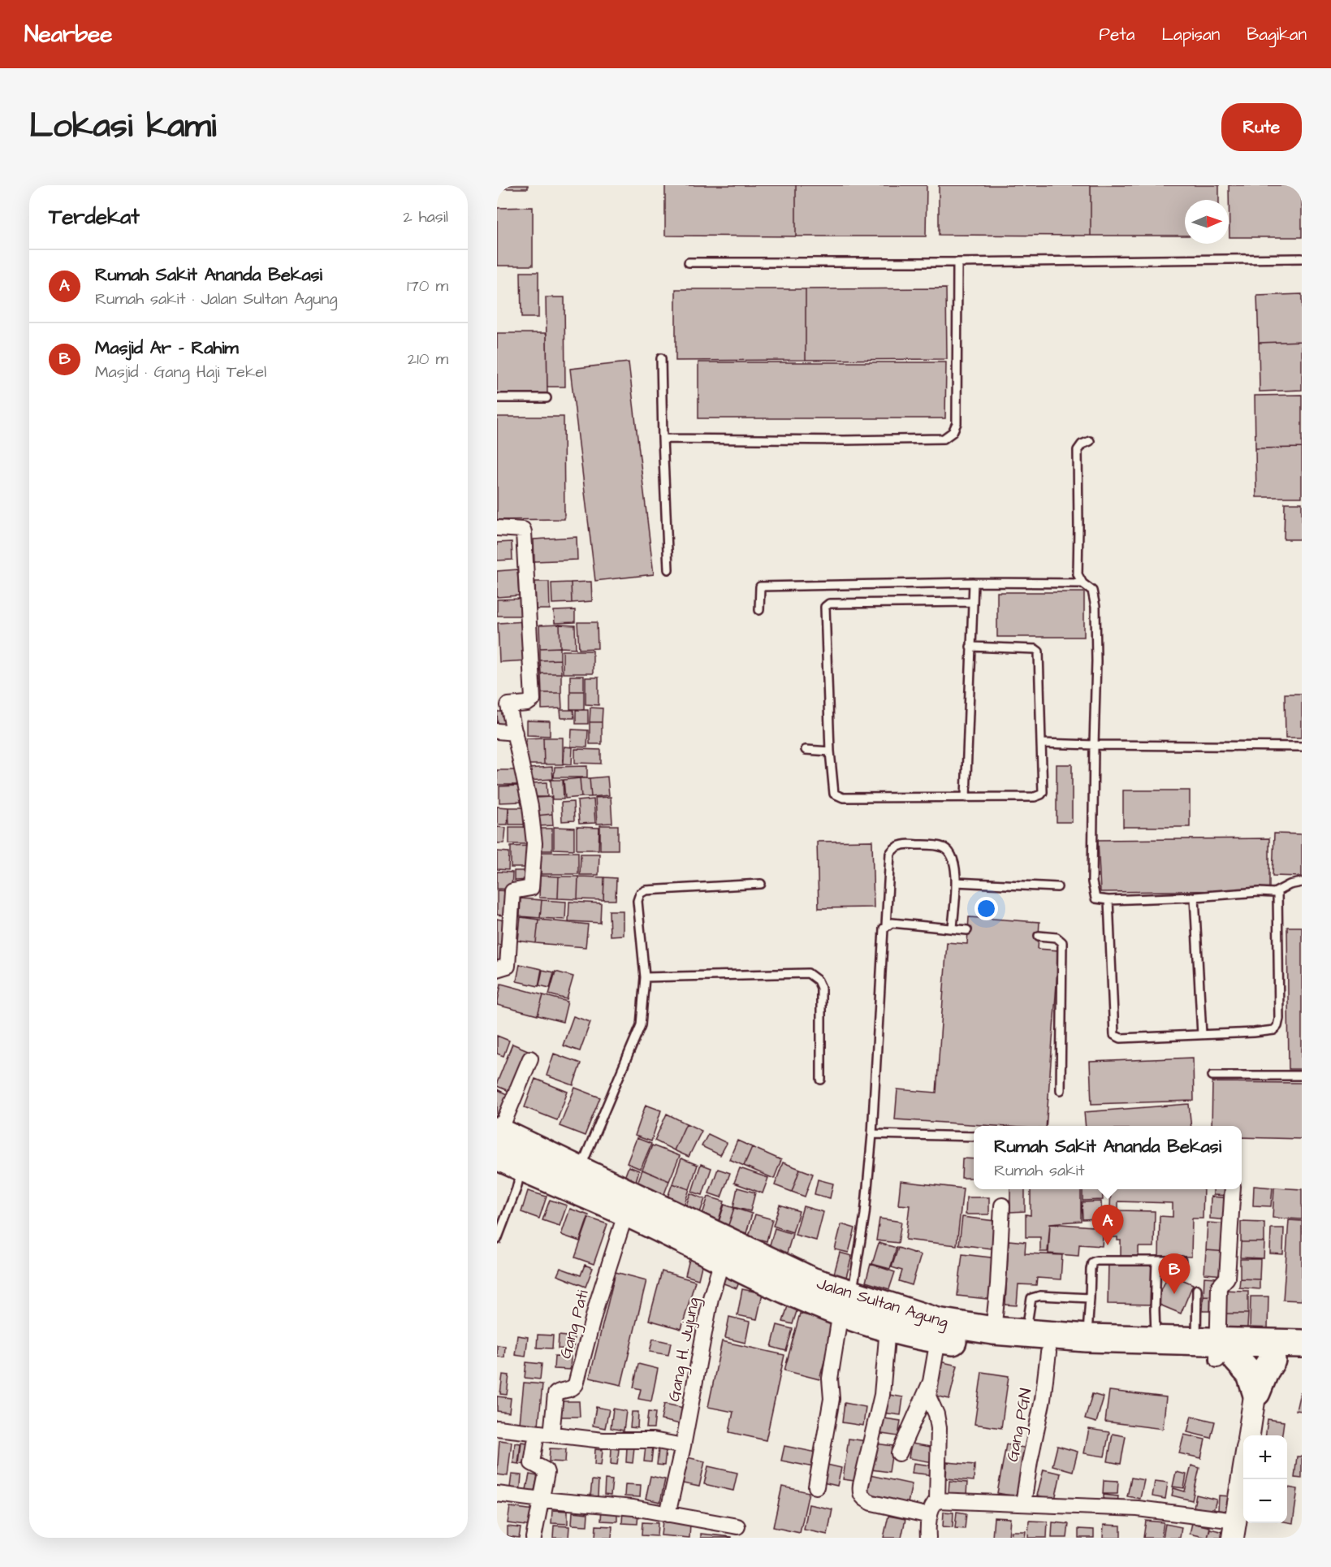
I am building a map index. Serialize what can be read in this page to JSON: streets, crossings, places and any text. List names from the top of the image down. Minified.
{"streets":{"highway":["Jalan Sultan Agung"],"street":["Gang Pati","Gang H. Jujung","Gang PGN"]},"crossings":[["Jalan Sultan Agung","Gang Pati"],["Jalan Sultan Agung","Gang H. Jujung"],["Jalan Sultan Agung","Gang PGN"]],"north":"right","page":{"header":"Nearbee","nav":["Peta","Lapisan","Bagikan"],"title":"Lokasi kami","buttons":"Rute","heading":["Terdekat","2 hasil"],"list":[{"mark":"A","name":"Rumah Sakit Ananda Bekasi","note":"Rumah sakit · Jalan Sultan Agung","value":"170 m"},{"mark":"B","name":"Masjid Ar - Rahim","note":"Masjid · Gang Haji Tekel","value":"210 m"}],"popup":["Rumah Sakit Ananda Bekasi","Rumah sakit"],"pins":["A","B"],"map_buttons":["+","−"]}}
